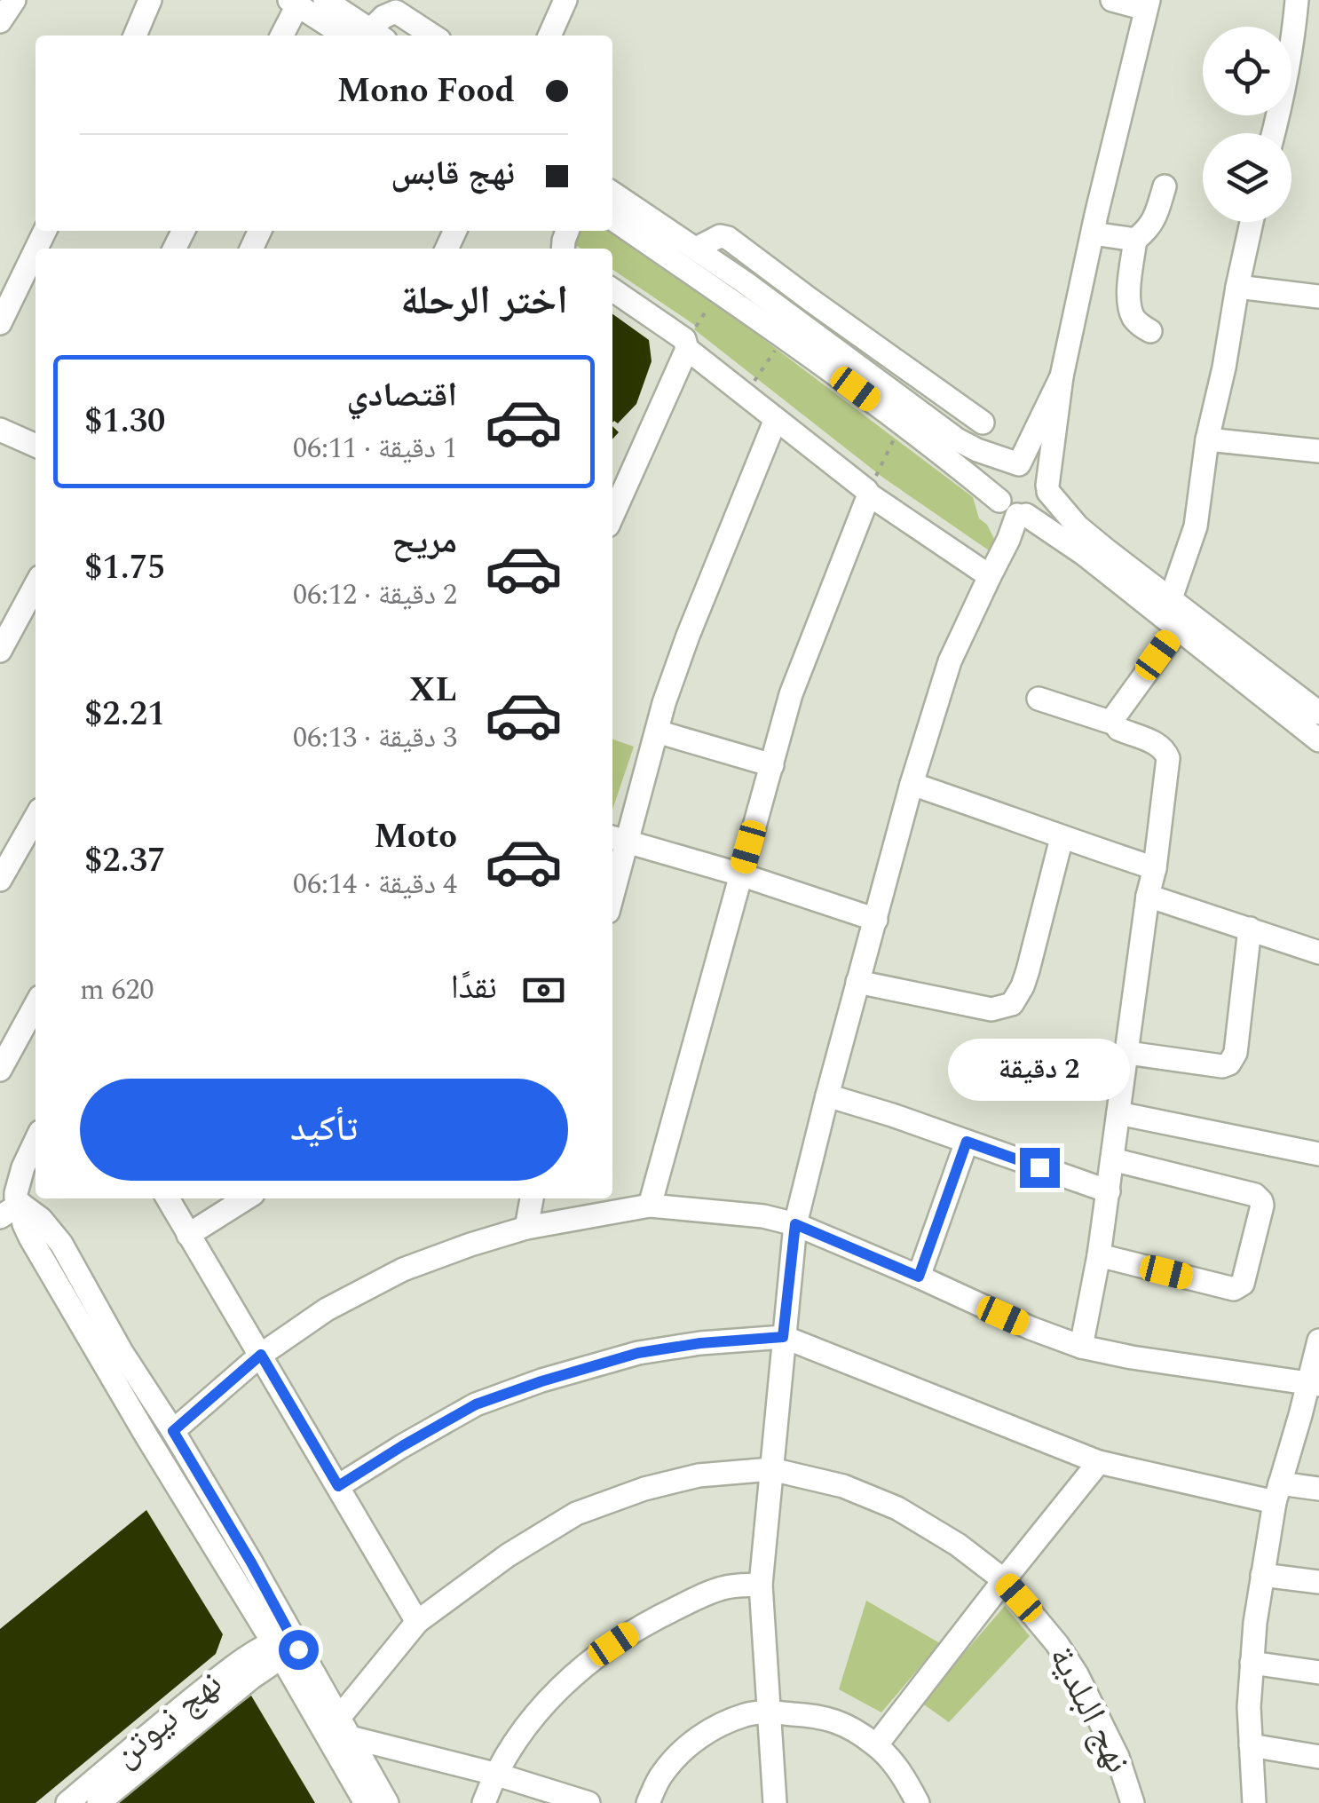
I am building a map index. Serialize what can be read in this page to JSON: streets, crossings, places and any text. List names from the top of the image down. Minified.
{"streets":{"street":["نهج البلدية","نهج نيوتن"]},"page":{"banner":["Mono Food","نهج قابس"],"heading":"اختر الرحلة","list":[{"name":"اقتصادي","note":"1 دقيقة · 06:11","value":"$1.30"},{"name":"مريح","note":"2 دقيقة · 06:12","value":"$1.75"},{"name":"XL","note":"3 دقيقة · 06:13","value":"$2.21"},{"name":"Moto","note":"4 دقيقة · 06:14","value":"$2.37"}],"pay":["نقدًا","620 m"],"bubble":"2 دقيقة","buttons":"تأكيد"}}
